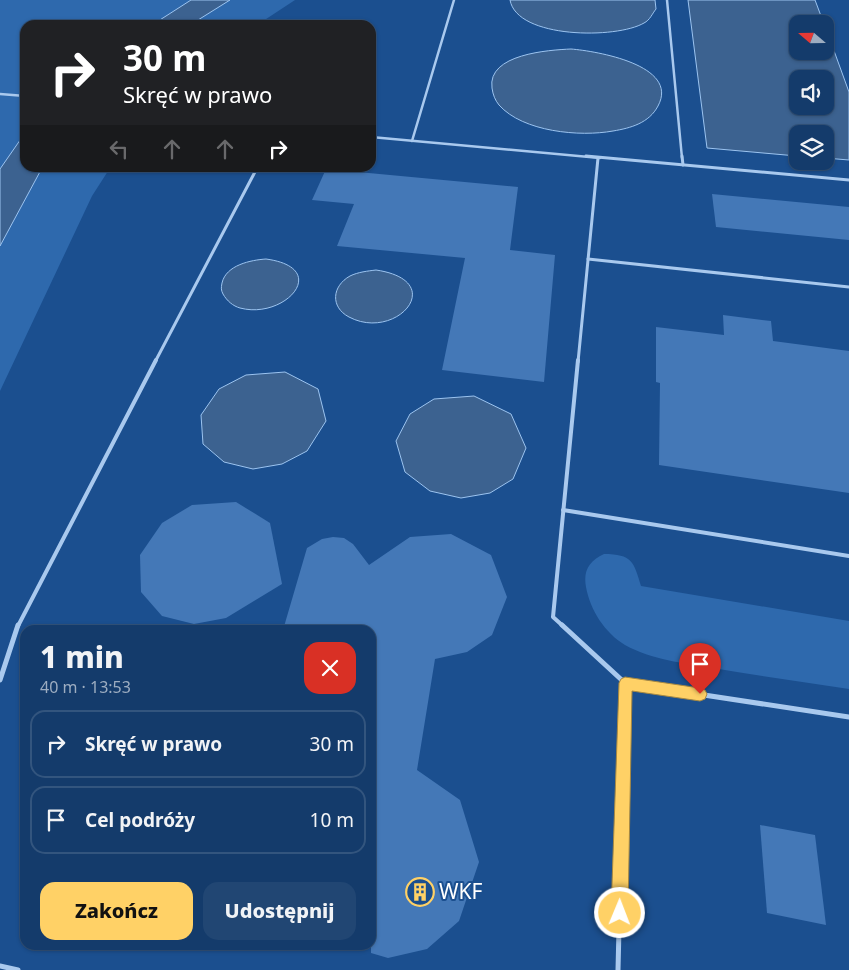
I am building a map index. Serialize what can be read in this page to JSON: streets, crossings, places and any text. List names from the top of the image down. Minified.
{"places":{"building":["WKF"]},"north":"left","page":{"turn":["30 m","Skręć w prawo"],"heading":["1 min","40 m · 13:53"],"list":[{"name":"Skręć w prawo","value":"30 m"},{"name":"Cel podróży","value":"10 m"}],"buttons":["Zakończ","Udostępnij"]}}
